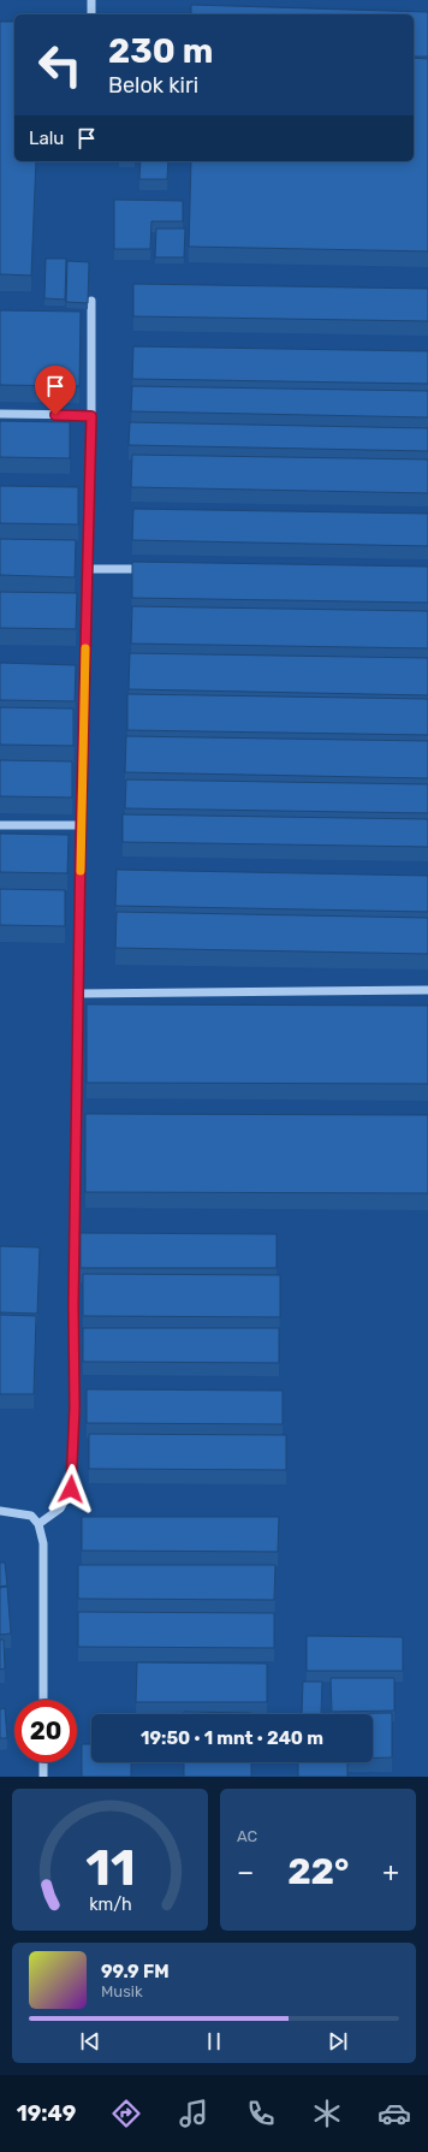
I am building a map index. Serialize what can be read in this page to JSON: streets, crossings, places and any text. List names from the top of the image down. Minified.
{"page":{"turn":["230 m","Belok kiri"],"then":"Lalu","limit":"20","trip":"19:50 · 1 mnt · 240 m","tile":"AC","heat":["−","22°","+"],"song":["99.9 FM","Musik"],"tabs":"19:49","gauge":["11","km/h"]}}
